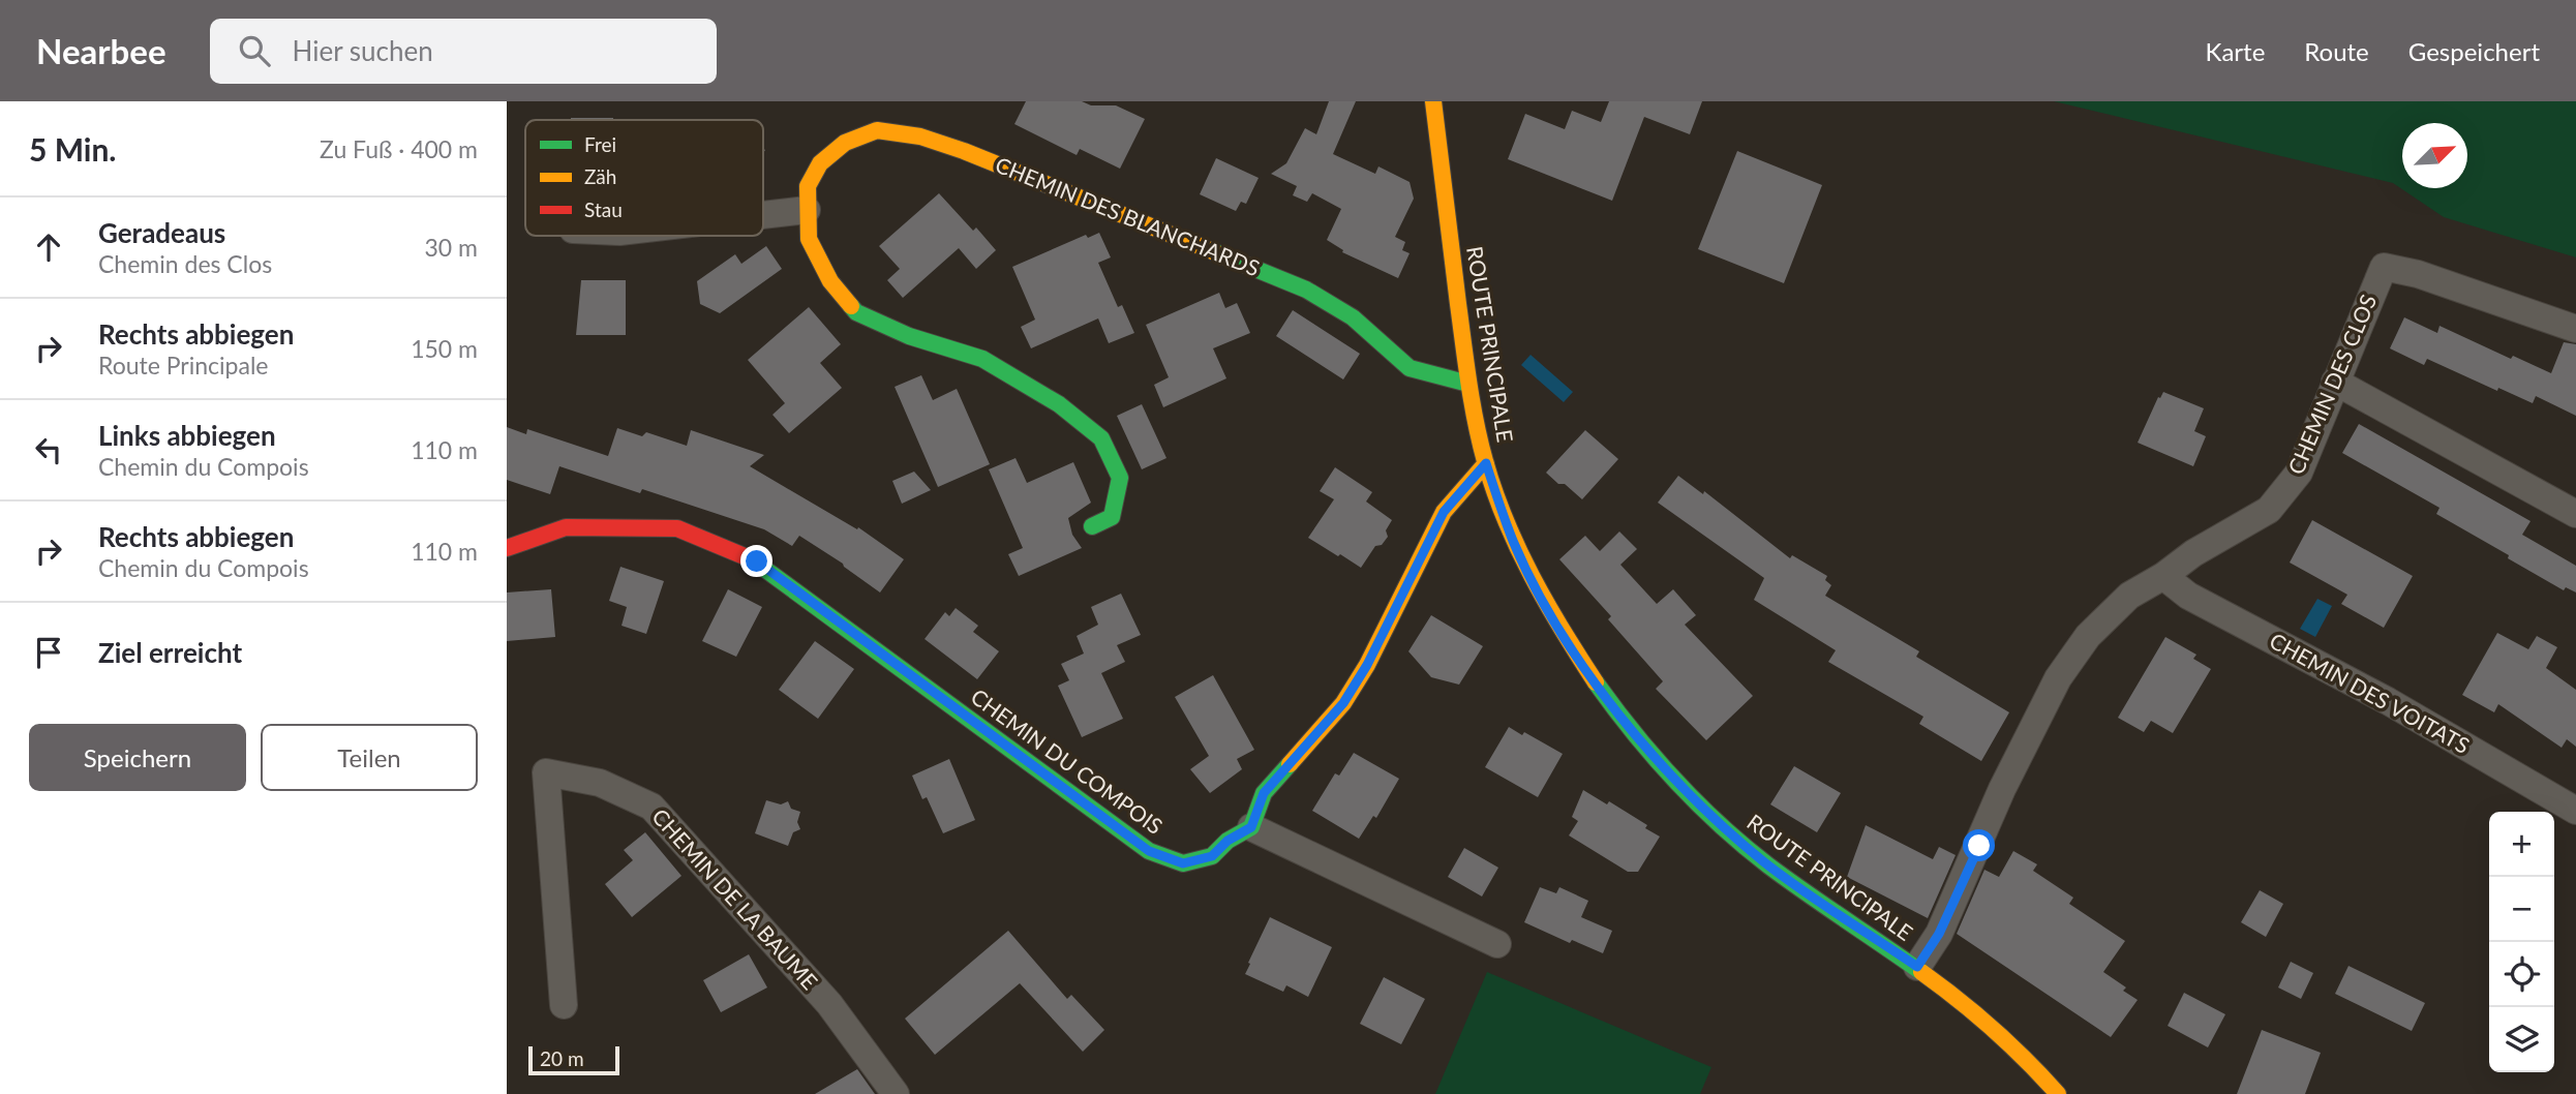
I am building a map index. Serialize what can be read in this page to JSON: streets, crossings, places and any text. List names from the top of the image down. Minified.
{"streets":{"street":["CHEMIN DES BLANCHARDS","ROUTE PRINCIPALE","CHEMIN DES CLOS","CHEMIN DES VOITATS","CHEMIN DU COMPOIS","CHEMIN DE LA BAUME"]},"crossings":[["CHEMIN DES BLANCHARDS","ROUTE PRINCIPALE"],["ROUTE PRINCIPALE","CHEMIN DES CLOS"],["CHEMIN DES CLOS","CHEMIN DES VOITATS"]],"legend":["Frei","Zäh","Stau"],"scale_bar":"20 m","north":"top right","page":{"header":"Nearbee","search":"Hier suchen","nav":["Karte","Route","Gespeichert"],"heading":["5 Min.","Zu Fuß · 400 m"],"list":[["Geradeaus","Chemin des Clos","30 m"],["Rechts abbiegen","Route Principale","150 m"],["Links abbiegen","Chemin du Compois","110 m"],["Rechts abbiegen","Chemin du Compois","110 m"],"Ziel erreicht"],"buttons":["Speichern","Teilen"],"map_buttons":["+","−"],"scale":"20 m"}}
